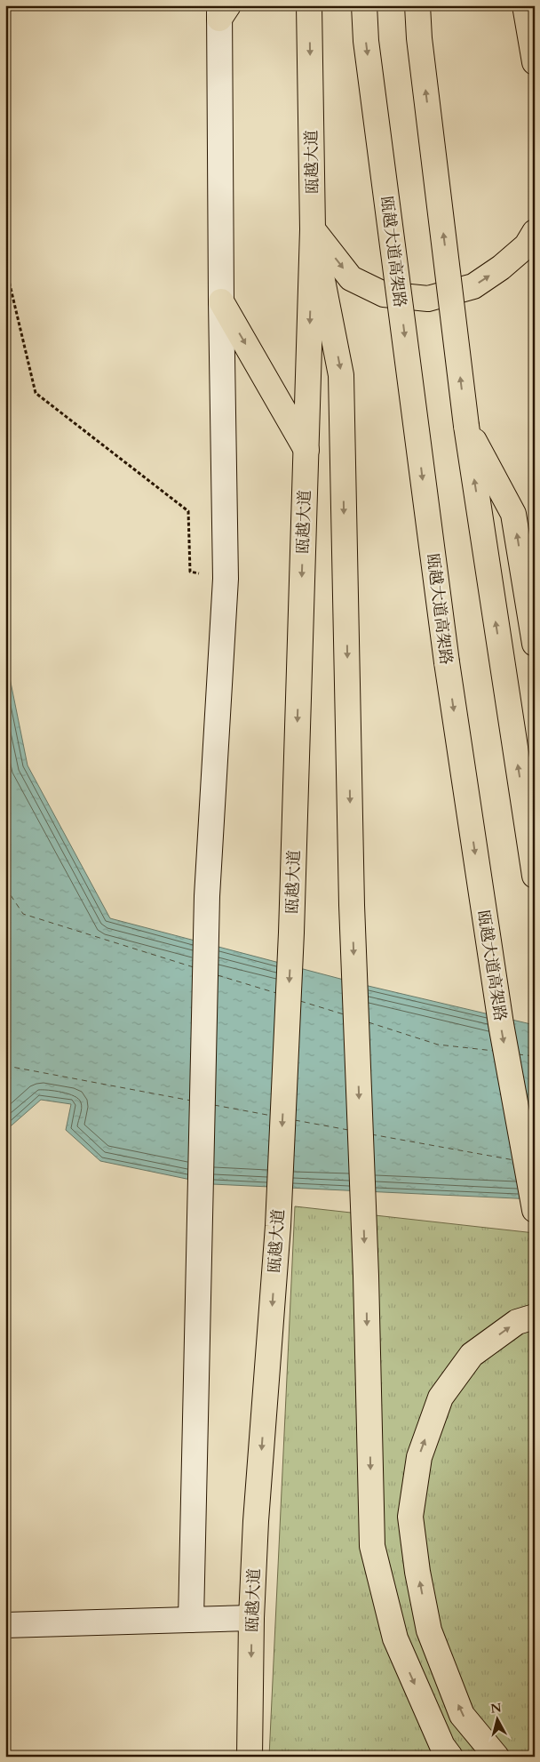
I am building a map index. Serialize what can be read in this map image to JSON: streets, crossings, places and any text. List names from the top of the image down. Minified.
{"streets":{"highway":["瓯越大道","瓯越大道高架路"]},"north":"top"}
